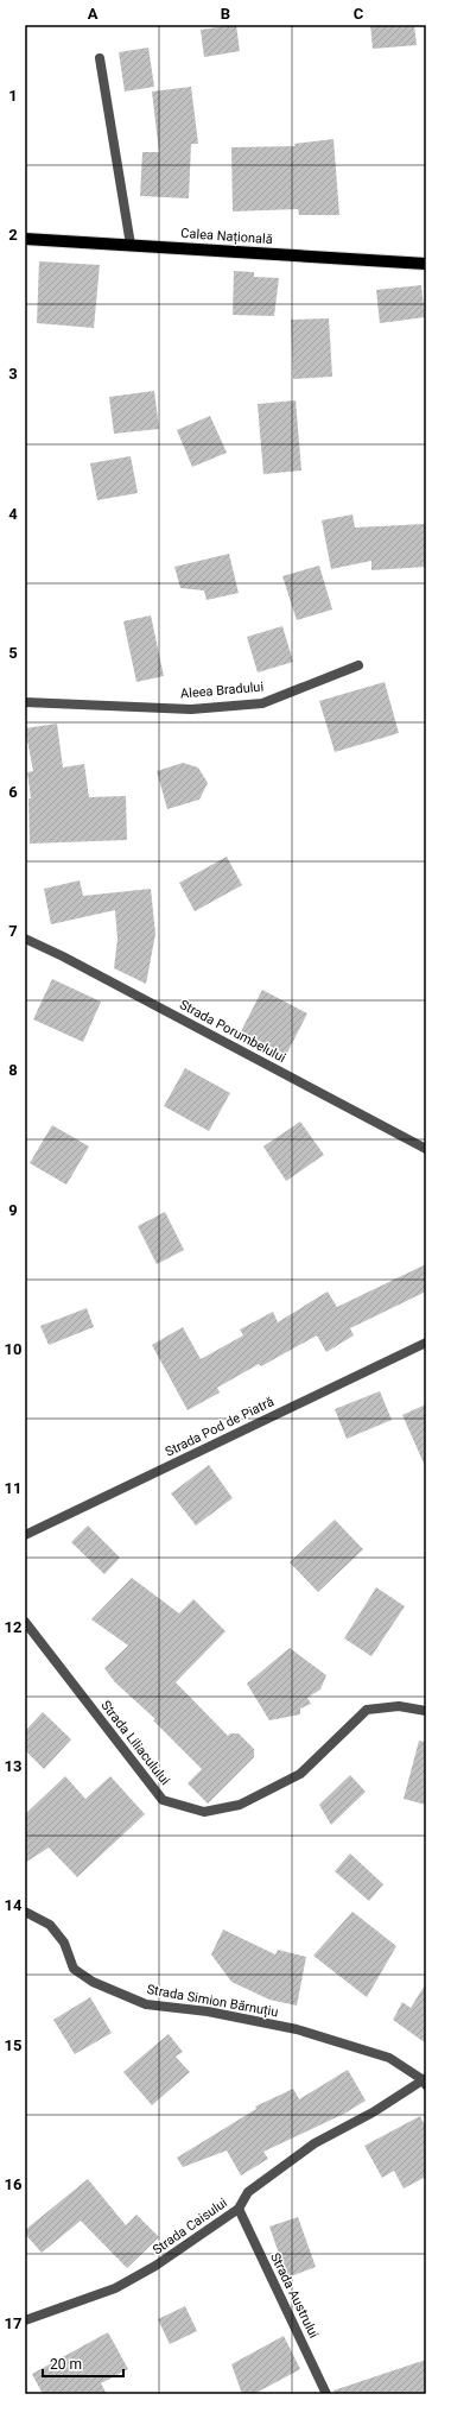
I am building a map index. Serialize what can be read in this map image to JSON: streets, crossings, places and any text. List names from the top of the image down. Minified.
{"streets":{"main road":["Calea Națională"],"street":["Aleea Bradului","Strada Porumbelului","Strada Pod de Piatră","Strada Liliaculului","Strada Simion Bărnuțiu","Strada Caisului","Strada Austrului"]},"crossings":[["Strada Simion Bărnuțiu","Strada Caisului"],["Strada Caisului","Strada Austrului"]],"scale_bar":"20 m","grid":{"columns":["A","B","C"],"rows":["1","2","3","4","5","6","7","8","9","10","11","12","13","14","15","16","17"]}}
